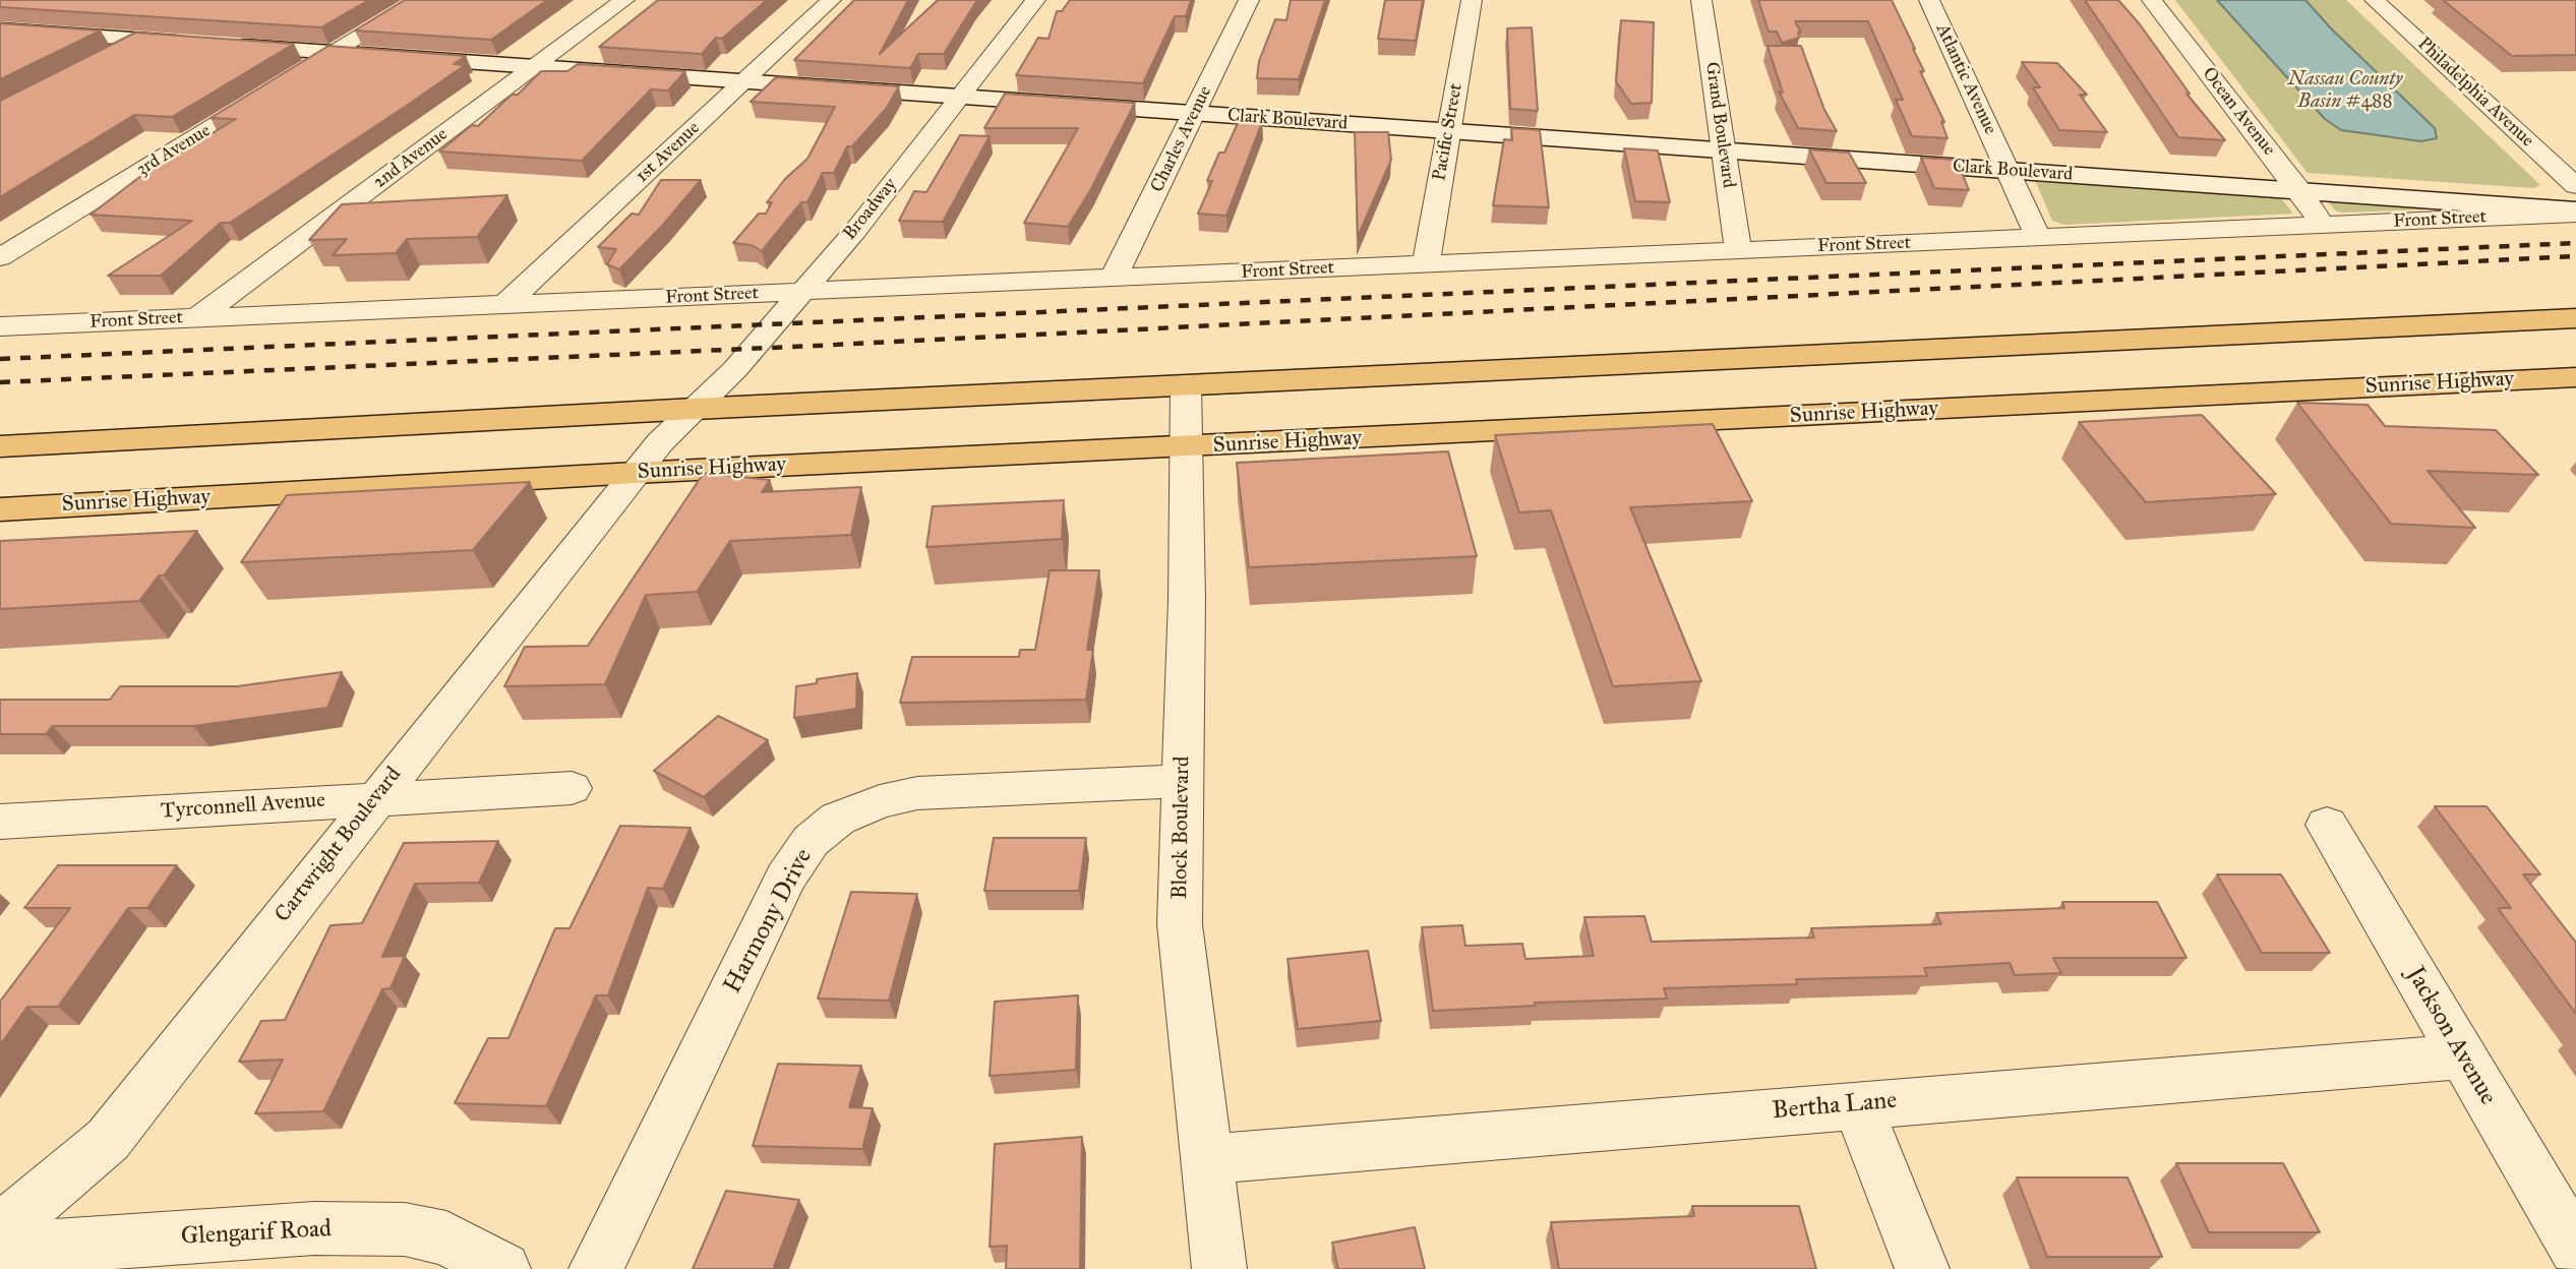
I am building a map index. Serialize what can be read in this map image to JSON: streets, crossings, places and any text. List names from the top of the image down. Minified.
{"streets":{"highway":["Sunrise Highway"],"street":["Atlantic Avenue","Philadelphia Avenue","Ocean Avenue","Clark Boulevard","Grand Boulevard","Pacific Street","Charles Avenue","3rd Avenue","1st Avenue","2nd Avenue","Broadway","Front Street","Tyrconnell Avenue","Block Boulevard","Cartwright Boulevard","Harmony Drive","Jackson Avenue","Bertha Lane","Glengarif Road"]},"crossings":[["Atlantic Avenue","Clark Boulevard"],["Atlantic Avenue","Front Street"],["Ocean Avenue","Clark Boulevard"],["Ocean Avenue","Front Street"],["Clark Boulevard","Grand Boulevard"],["Clark Boulevard","Pacific Street"],["Clark Boulevard","Charles Avenue"],["Clark Boulevard","3rd Avenue"],["Clark Boulevard","1st Avenue"],["Clark Boulevard","2nd Avenue"],["Clark Boulevard","Broadway"],["Clark Boulevard","Front Street"],["Grand Boulevard","Front Street"],["Pacific Street","Front Street"],["Charles Avenue","Front Street"],["1st Avenue","Front Street"],["2nd Avenue","Front Street"],["Broadway","Front Street"],["Broadway","Cartwright Boulevard"],["Sunrise Highway","Block Boulevard"],["Sunrise Highway","Cartwright Boulevard"],["Tyrconnell Avenue","Cartwright Boulevard"],["Block Boulevard","Harmony Drive"],["Block Boulevard","Bertha Lane"],["Jackson Avenue","Bertha Lane"]],"water":["Nassau County Basin #488"]}
